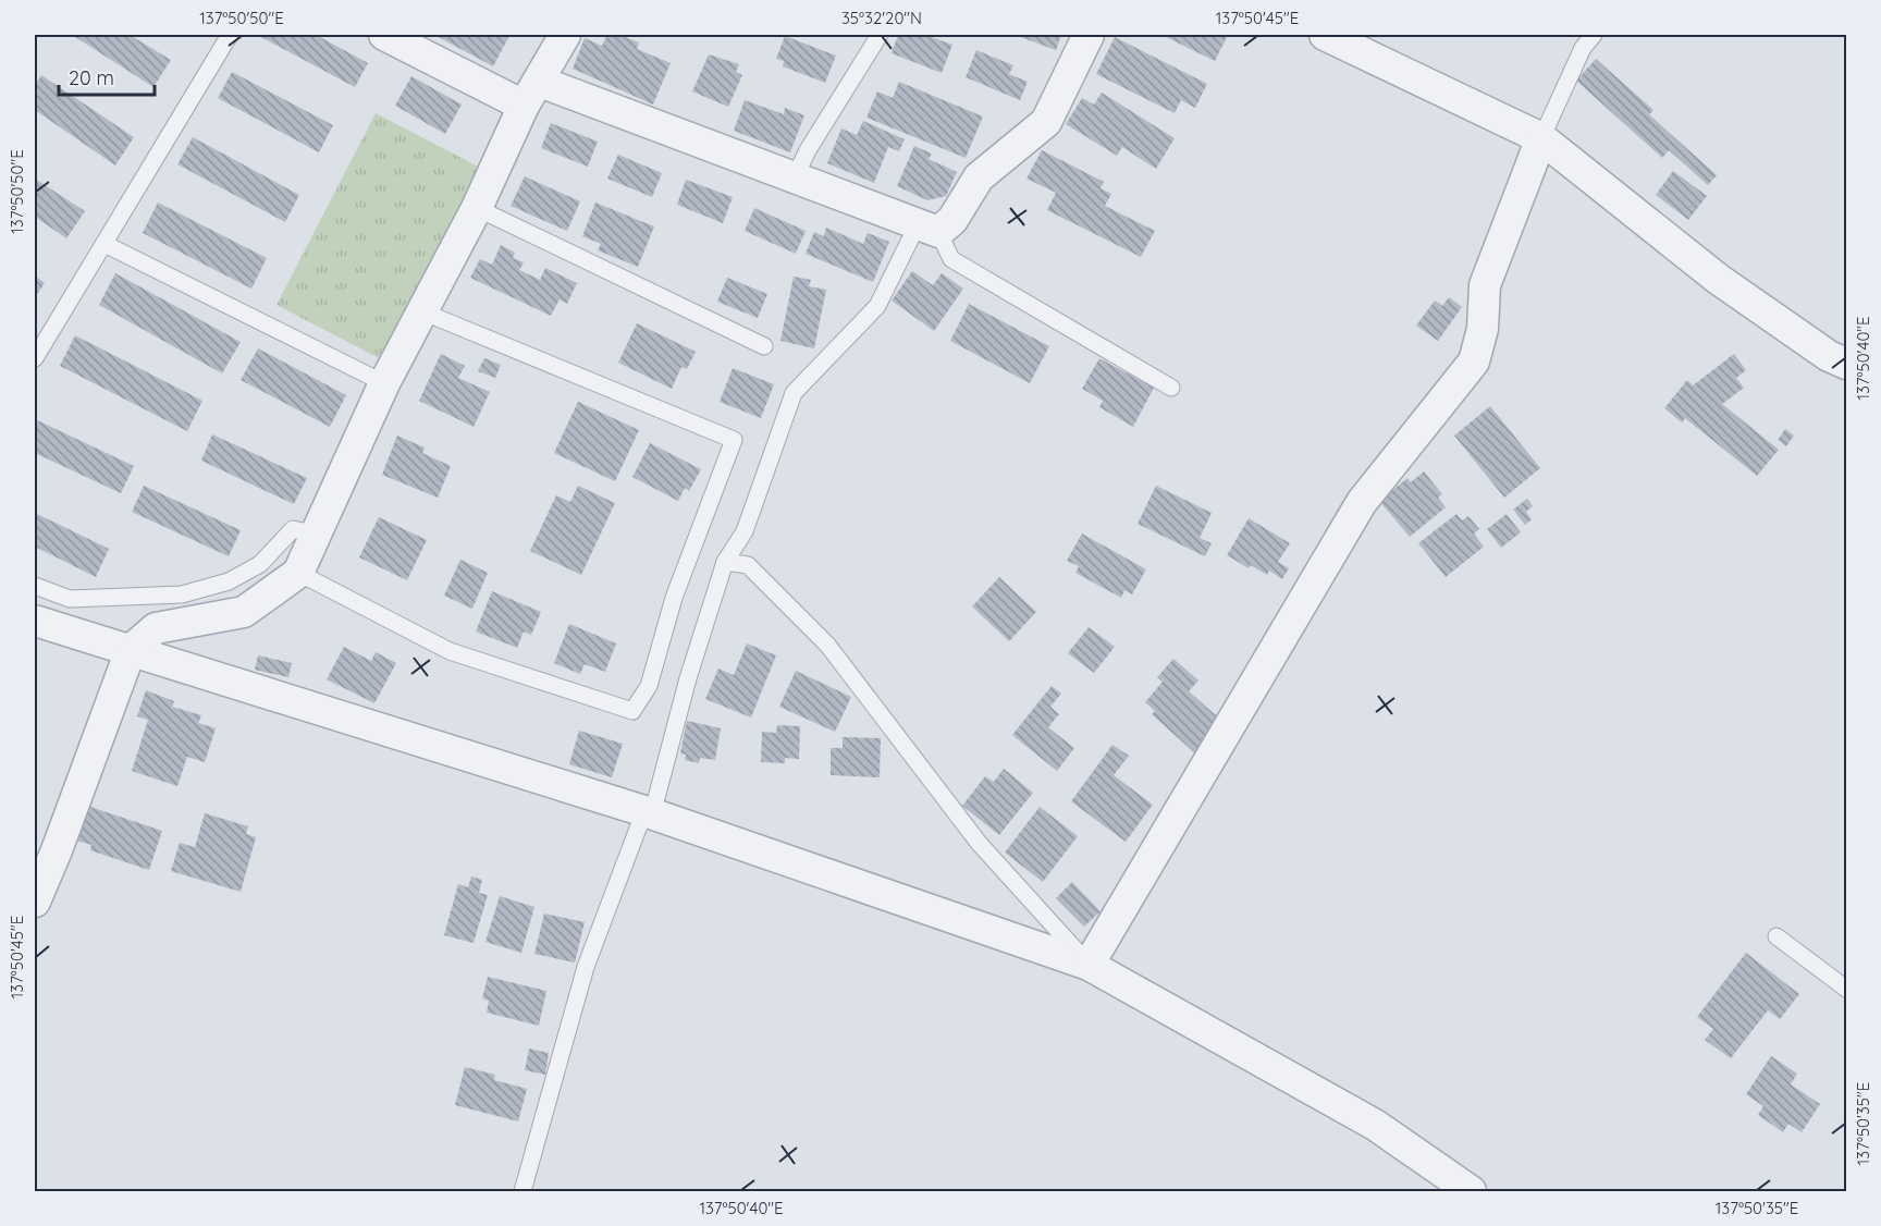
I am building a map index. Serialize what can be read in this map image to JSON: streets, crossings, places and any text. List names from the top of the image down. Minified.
{"scale_bar":"20 m","coordinates":["137°50'50\"E","35°32'20\"N","137°50'45\"E","137°50'40\"E","137°50'35\"E"]}
